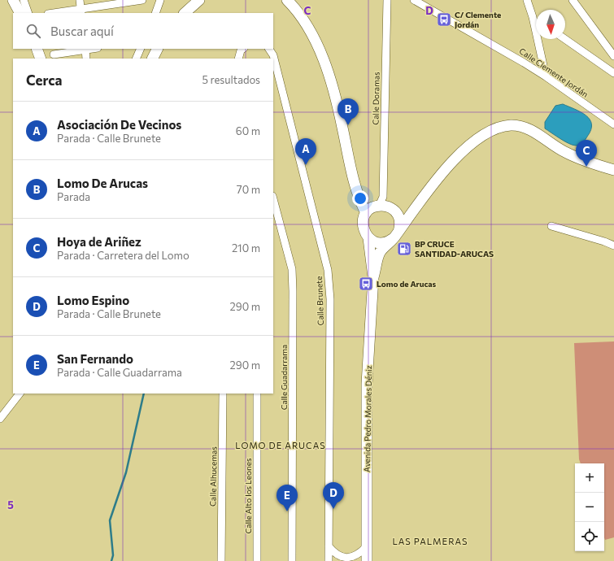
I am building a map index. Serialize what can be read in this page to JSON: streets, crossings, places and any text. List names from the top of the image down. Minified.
{"streets":{"main road":["Avenida Pedro Morales Déniz"],"street":["Calle Clemente Jordán","Calle Doramas","Calle Brunete","Calle Guadarrama","Calle Alhucemas","Calle Alto los Leones"]},"districts":["LOMO DE ARUCAS","LAS PALMERAS"],"places":{"bus stop":["C/ Clemente Jordán","Lomo de Arucas"],"fuel station":["BP CRUCE SANTIDAD-ARUCAS"]},"north":"bottom","page":{"search":"Buscar aquí","heading":["Cerca","5 resultados"],"pins":["B","A","C","D","E"],"list":[{"mark":"A","name":"Asociación De Vecinos","note":"Parada · Calle Brunete","value":"60 m"},{"mark":"B","name":"Lomo De Arucas","note":"Parada","value":"70 m"},{"mark":"C","name":"Hoya de Ariñez","note":"Parada · Carretera del Lomo","value":"210 m"},{"mark":"D","name":"Lomo Espino","note":"Parada · Calle Brunete","value":"290 m"},{"mark":"E","name":"San Fernando","note":"Parada · Calle Guadarrama","value":"290 m"}],"map_buttons":["+","−"]},"grid":{"columns":["C","D"],"rows":["5"]}}
